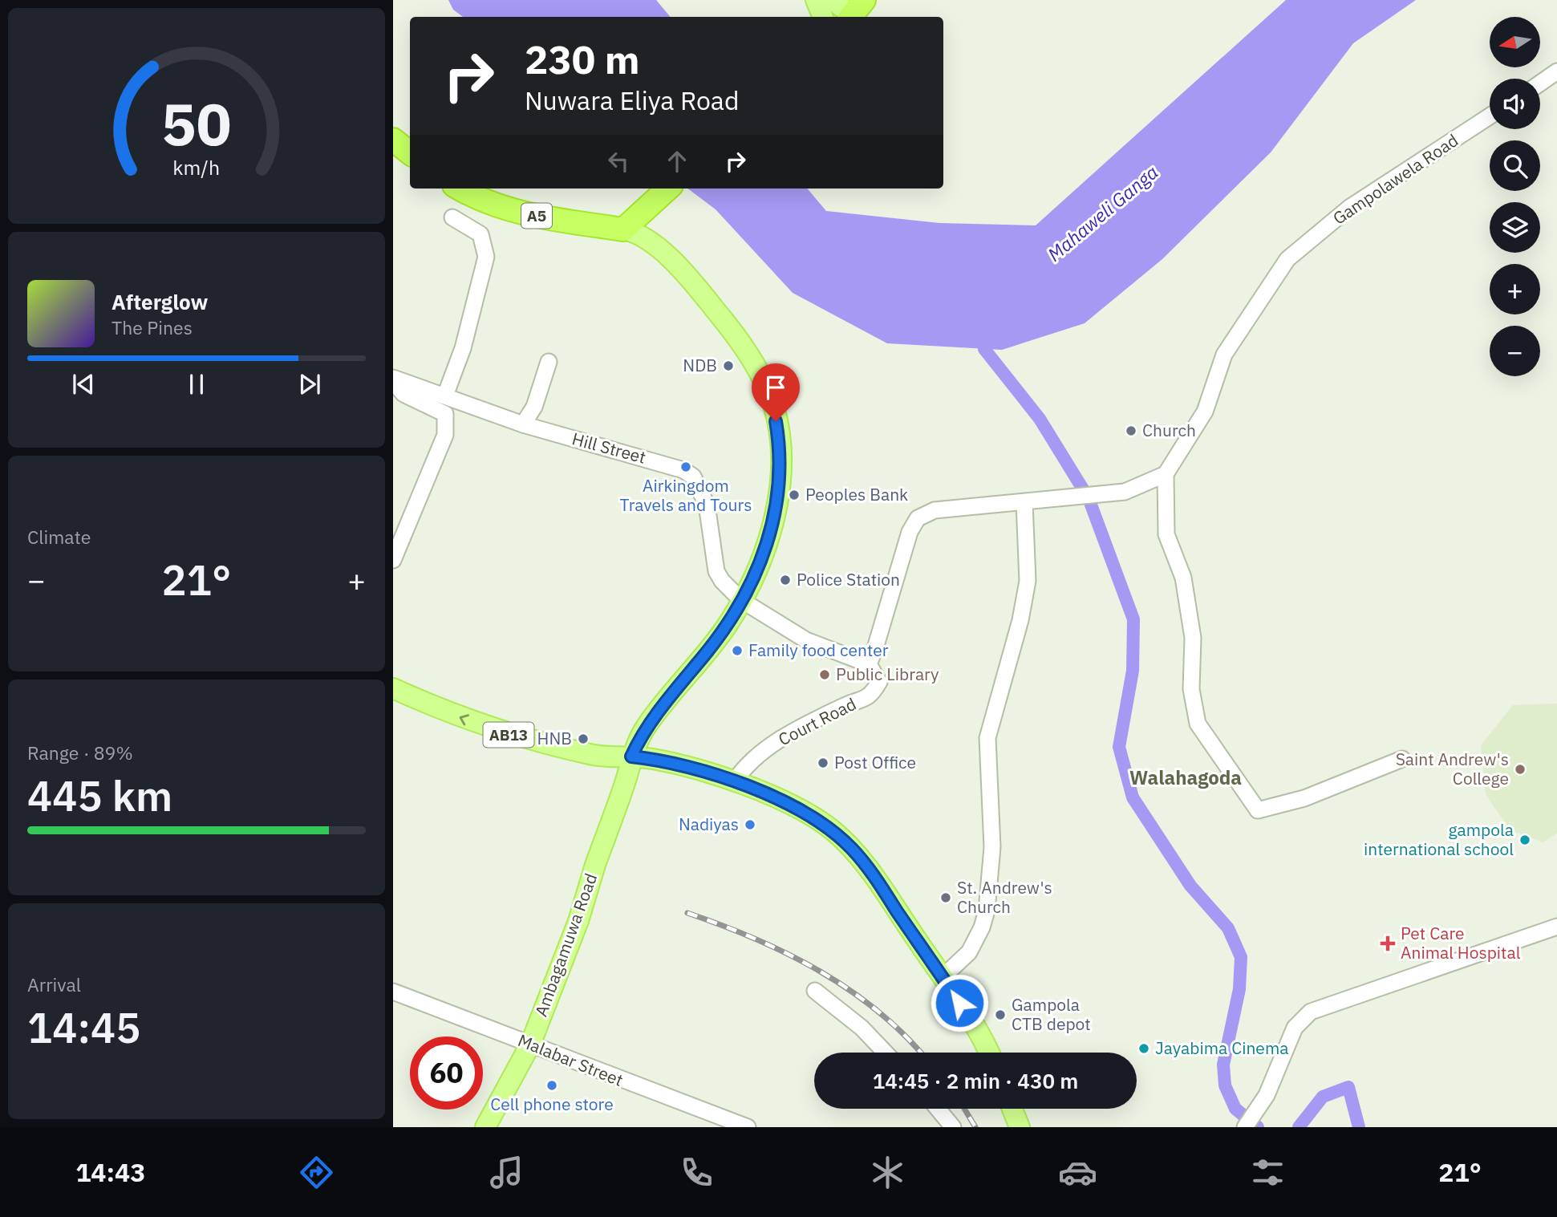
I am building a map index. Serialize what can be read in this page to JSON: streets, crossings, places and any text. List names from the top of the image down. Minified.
{"streets":{"highway":["A5"],"main road":["AB13","Ambagamuwa Road"],"street":["Gampolawela Road","Hill Street","Court Road","Malabar Street"]},"crossings":[["A5","Ambagamuwa Road"],["Hill Street","Ambagamuwa Road"],["Court Road","AB13"],["AB13","Ambagamuwa Road"],["Ambagamuwa Road","Malabar Street"]],"districts":["Walahagoda"],"water":["Mahaweli Ganga"],"places":{"other":["NDB","Church","Airkingdom Travels and Tours","Peoples Bank","Police Station","Family food center","Public Library","HNB","Post Office","Saint Andrew's College","Nadiyas","gampola international school","St. Andrew's Church","Gampola CTB depot","Jayabima Cinema","Cell phone store"],"health":["Pet Care Animal Hospital"]},"north":"left","page":{"map_buttons":["+","−"],"turn":["230 m","Nuwara Eliya Road"],"song":["Afterglow","The Pines"],"tile":["Climate",["Range · 89%","445 km"],["Arrival","14:45"]],"heat":["−","21°","+"],"limit":"60","trip":"14:45 · 2 min · 430 m","tabs":["14:43","21°"],"gauge":["50","km/h"]}}
